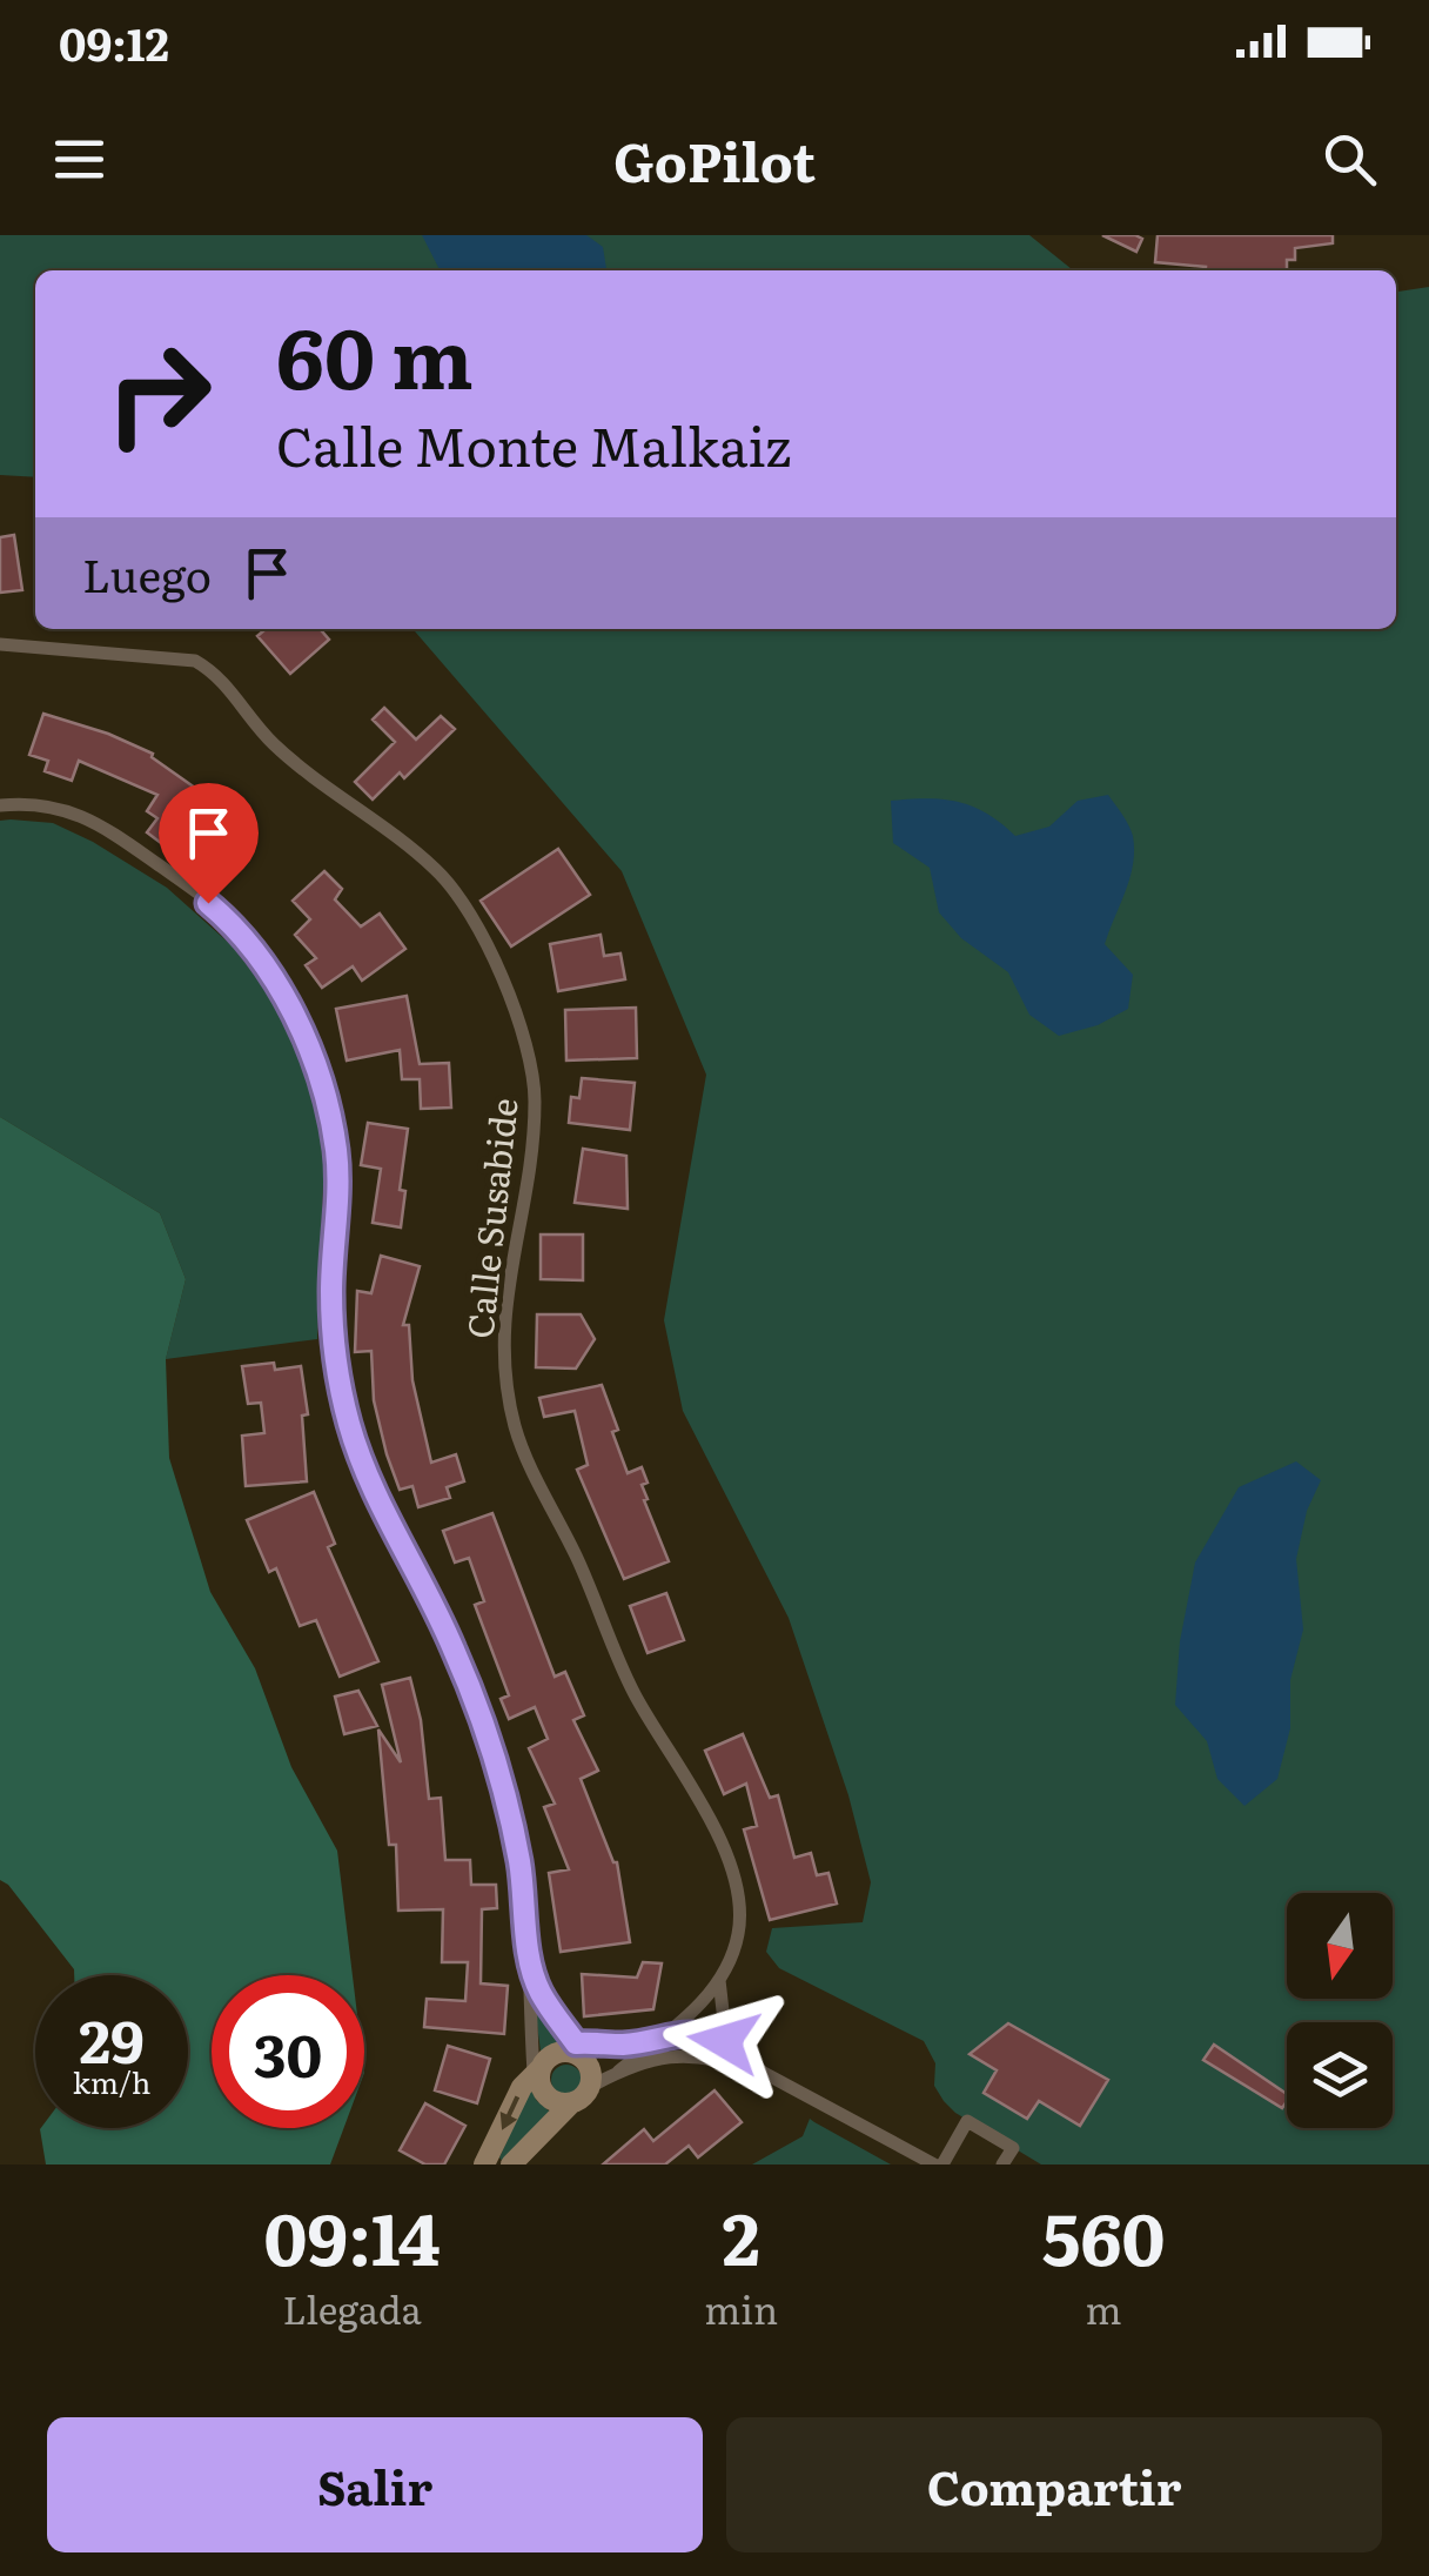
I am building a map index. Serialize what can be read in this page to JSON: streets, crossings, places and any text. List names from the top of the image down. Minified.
{"streets":{"street":["Calle Susabide"]},"north":"bottom","page":{"status":"09:12","header":"GoPilot","turn":["60 m","Calle Monte Malkaiz"],"then":"Luego","speed":"29 km/h","limit":"30","eta":["09:14","Llegada","2","min","560","m"],"buttons":["Salir","Compartir"]}}
